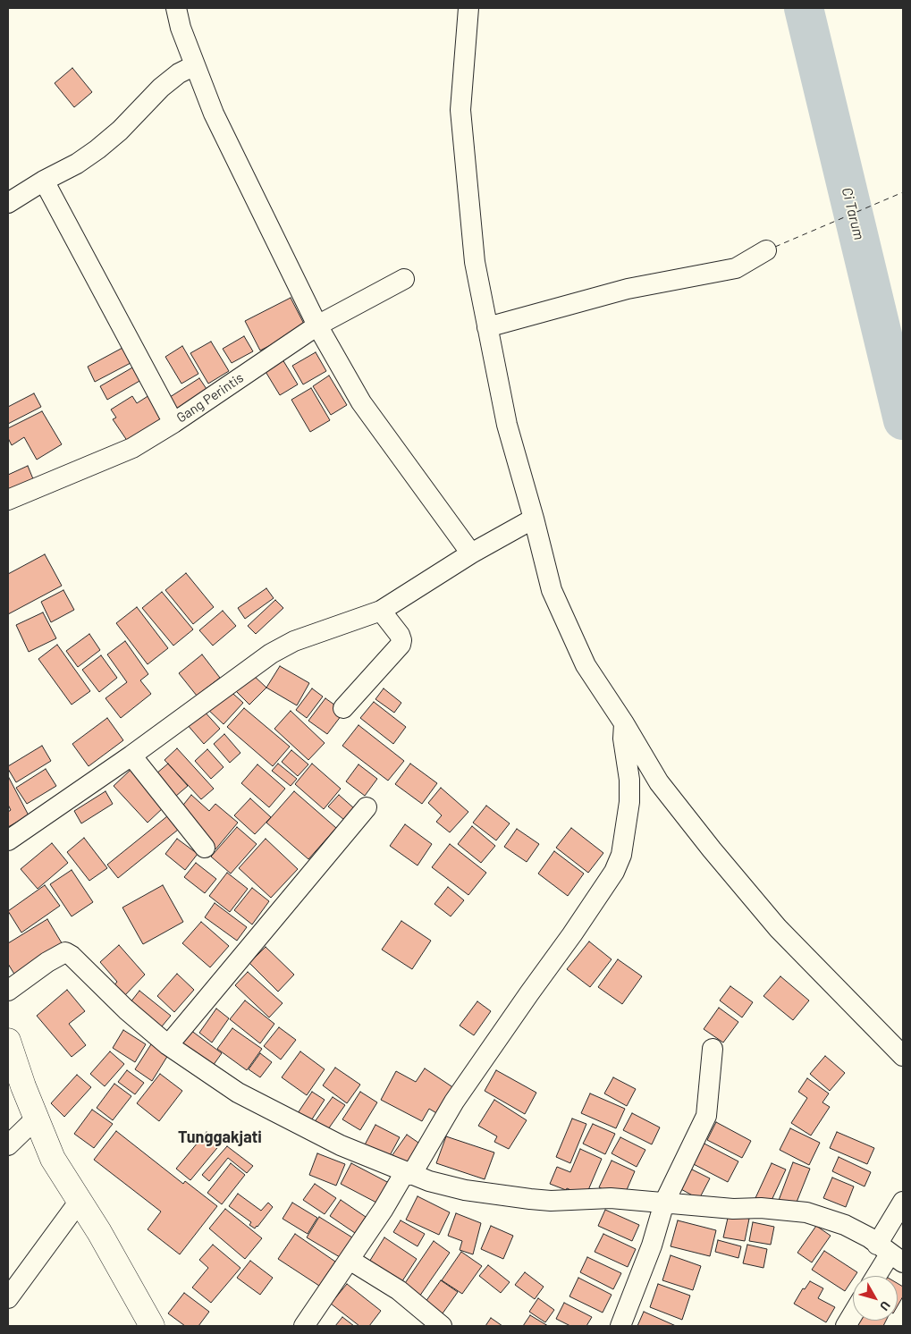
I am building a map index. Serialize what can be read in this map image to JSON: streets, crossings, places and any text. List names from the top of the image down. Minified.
{"streets":{"street":["Gang Perintis"]},"districts":["Tunggakjati"],"water":["Ci Tarum"],"north":"bottom right"}
